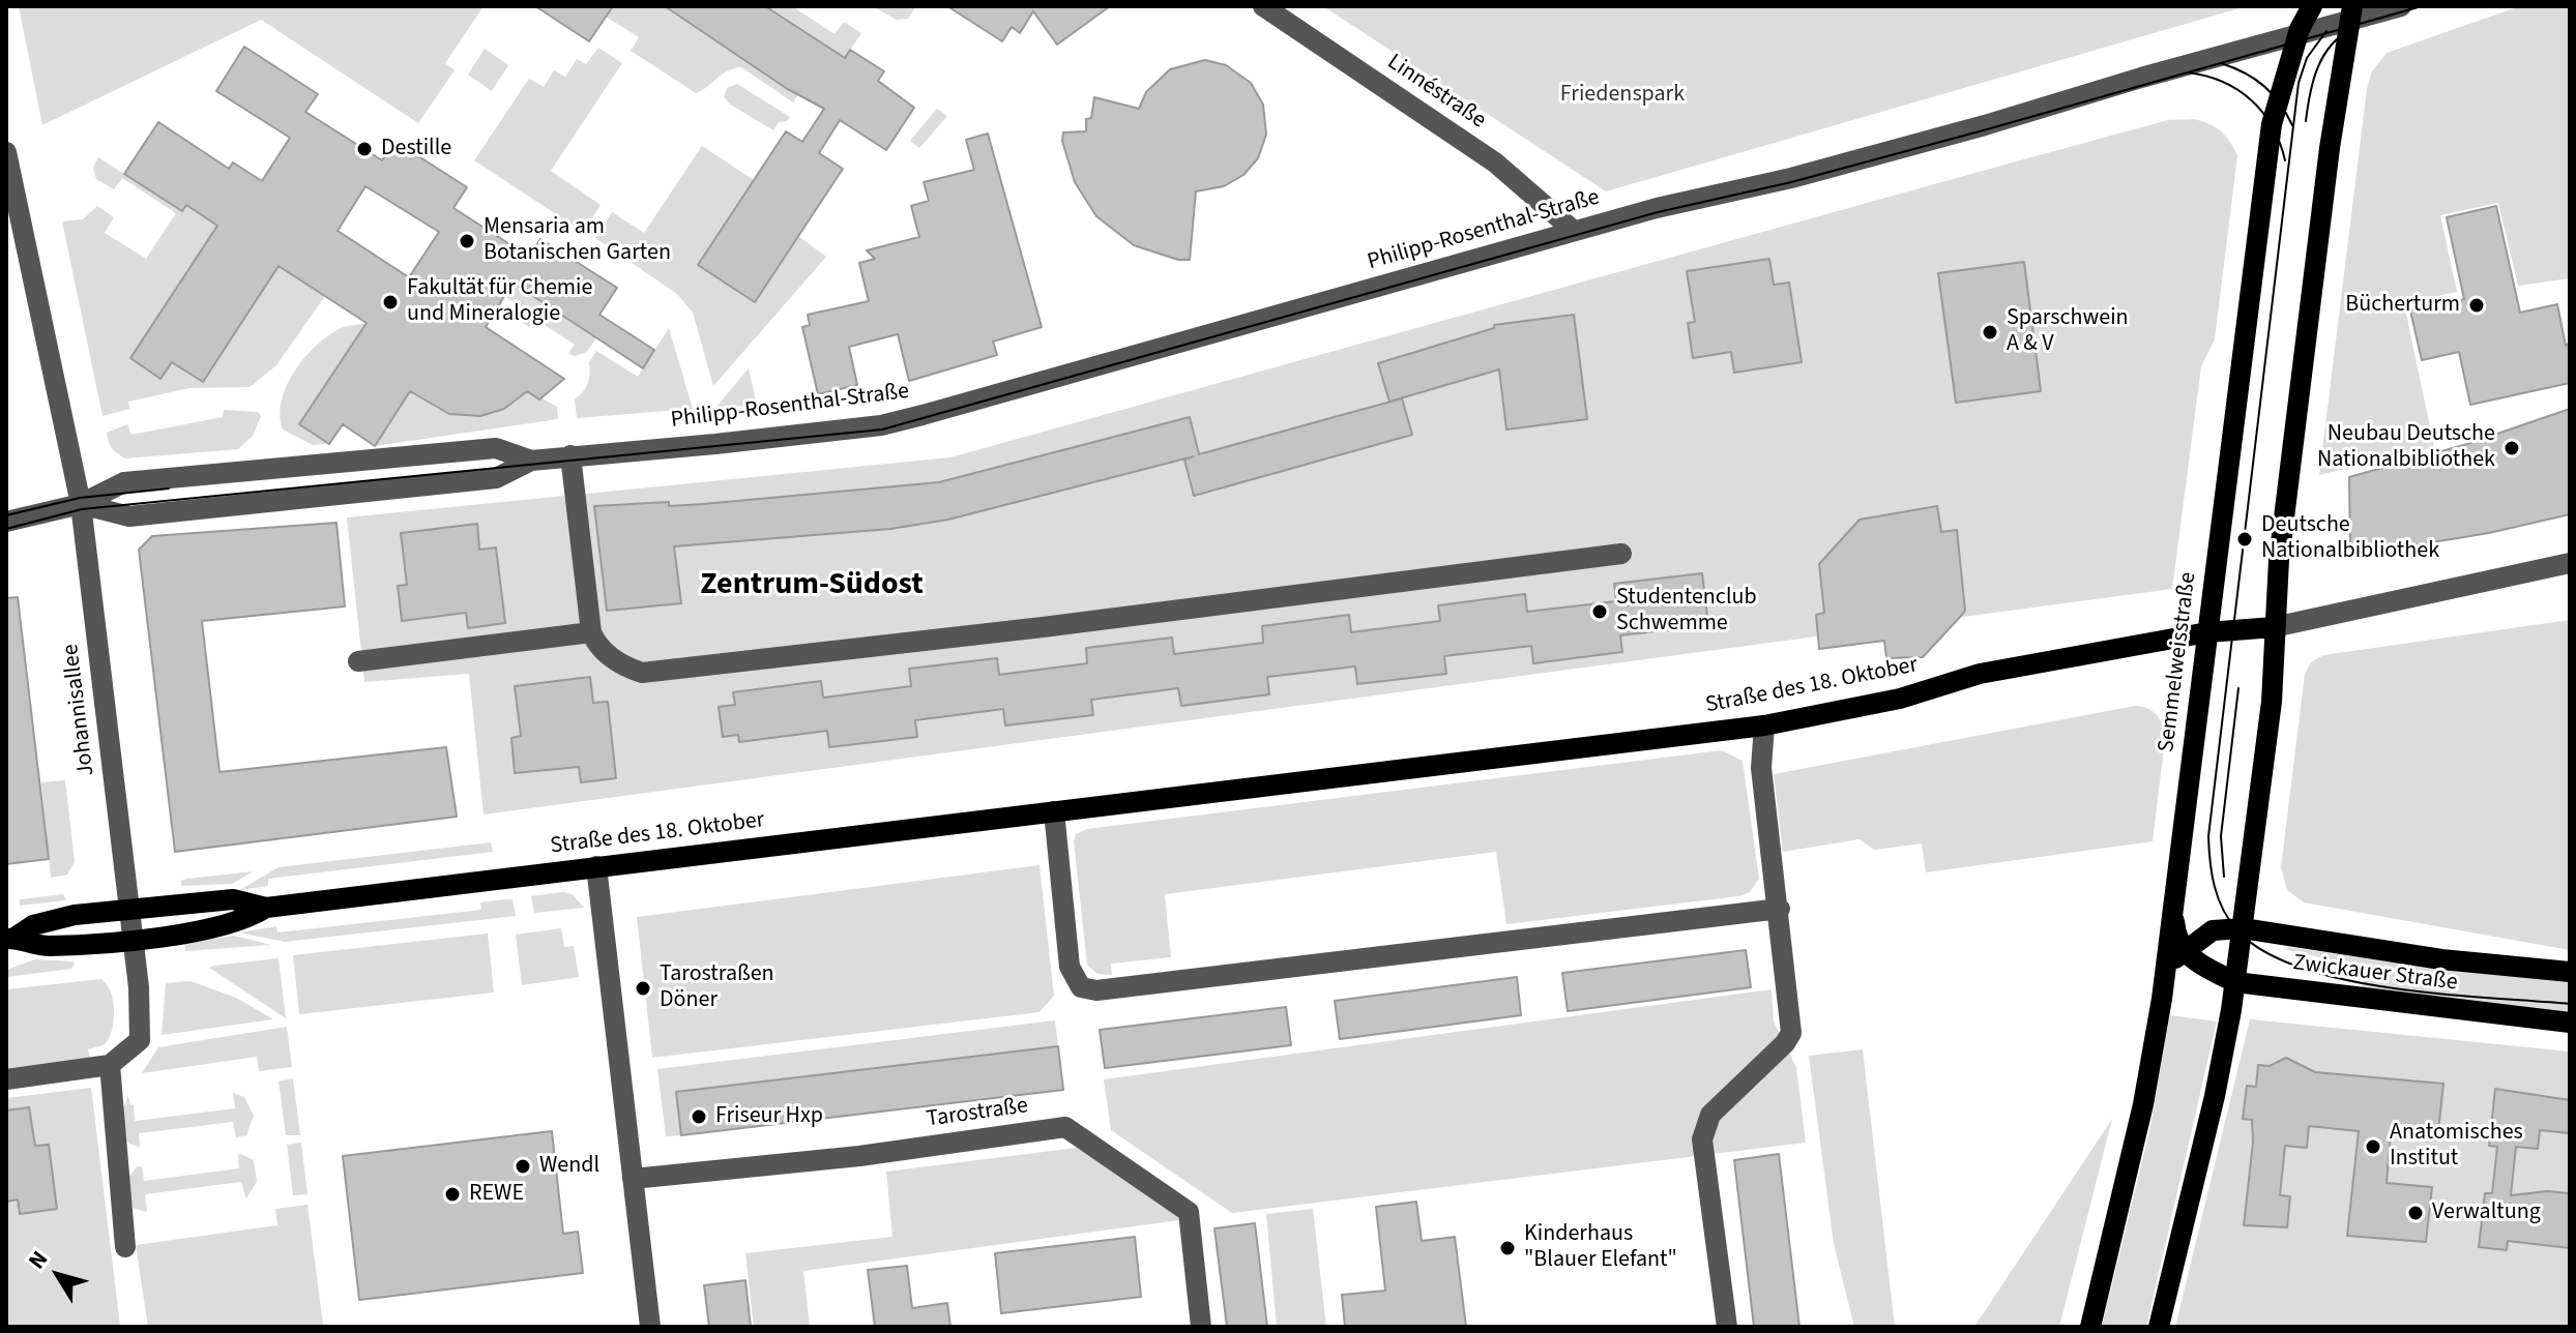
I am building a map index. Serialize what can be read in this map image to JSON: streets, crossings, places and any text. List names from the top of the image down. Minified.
{"streets":{"main road":["Semmelweisstraße","Straße des 18. Oktober","Zwickauer Straße"],"street":["Linnéstraße","Philipp-Rosenthal-Straße","Johannisallee","Tarostraße"]},"crossings":[["Linnéstraße","Philipp-Rosenthal-Straße"],["Philipp-Rosenthal-Straße","Semmelweisstraße"],["Philipp-Rosenthal-Straße","Johannisallee"],["Semmelweisstraße","Straße des 18. Oktober"],["Semmelweisstraße","Zwickauer Straße"],["Straße des 18. Oktober","Johannisallee"]],"districts":["Zentrum-Südost"],"parks":["Friedenspark"],"places":["Destille","Mensaria am Botanischen Garten","Fakultät für Chemie und Mineralogie","Bücherturm","Sparschwein A & V","Neubau Deutsche Nationalbibliothek","Deutsche Nationalbibliothek","Studentenclub Schwemme","Tarostraßen Döner","Friseur Hxp","Anatomisches Institut","Wendl","REWE","Verwaltung","Kinderhaus \"Blauer Elefant\""],"north":"top left"}
